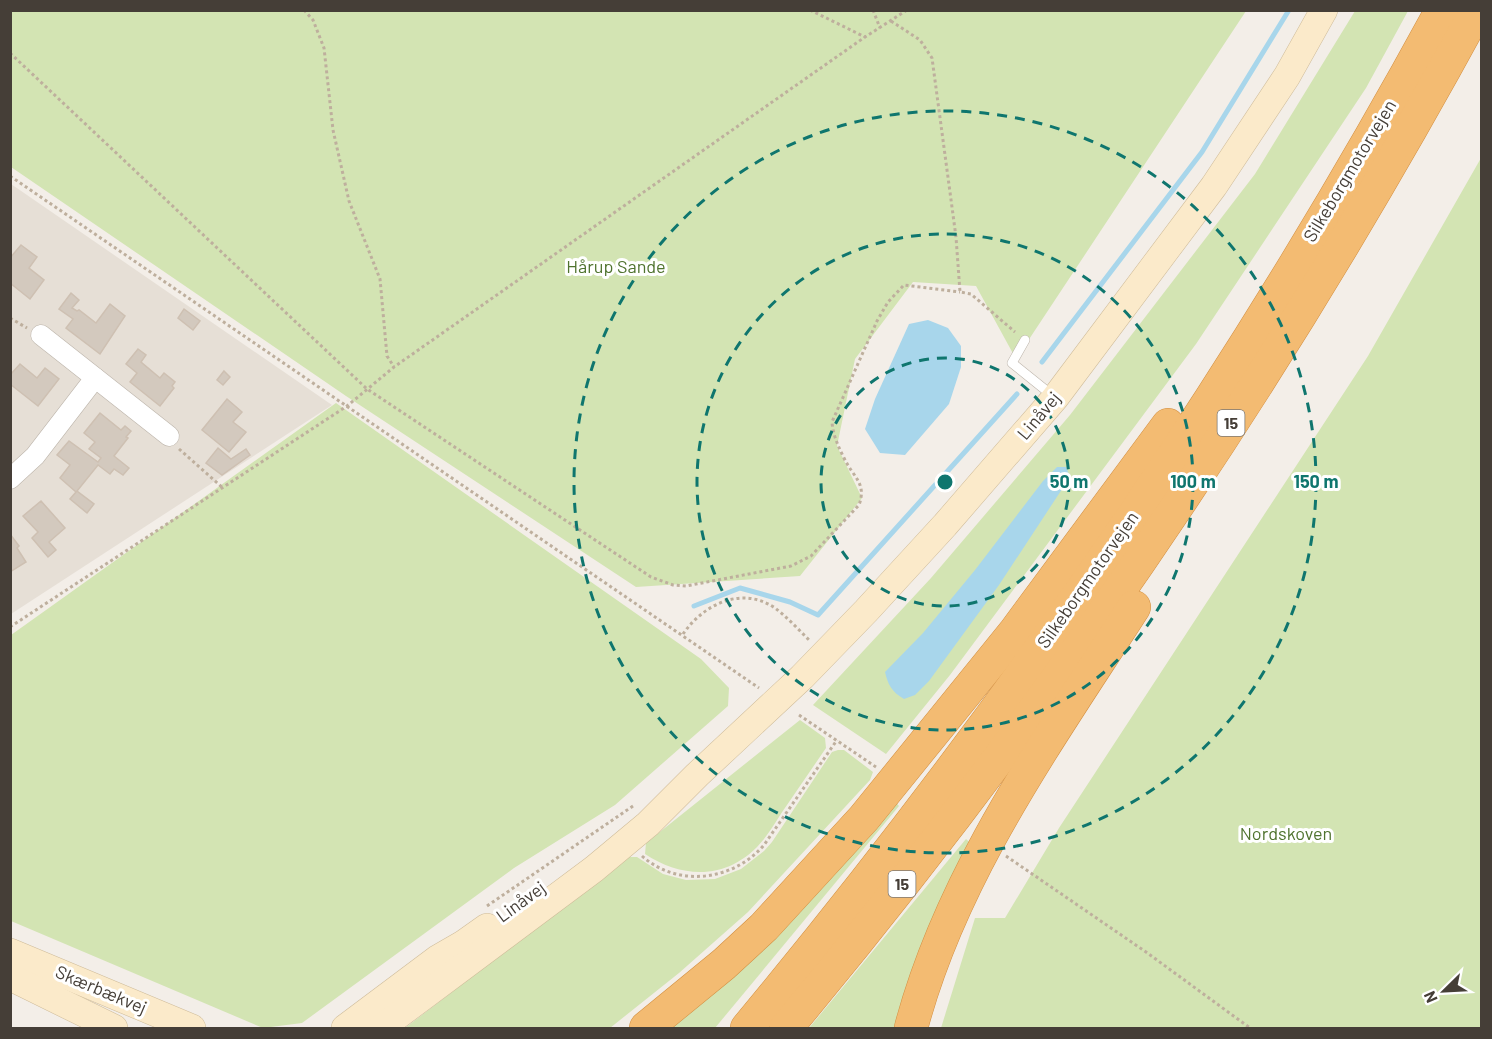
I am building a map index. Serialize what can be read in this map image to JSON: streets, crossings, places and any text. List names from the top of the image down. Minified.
{"streets":{"highway":["Silkeborgmotorvejen","15"],"main road":["Linåvej","Skærbækvej"]},"parks":["Hårup Sande","Nordskoven"],"north":"bottom left","rings":["50 m","100 m","150 m"]}
